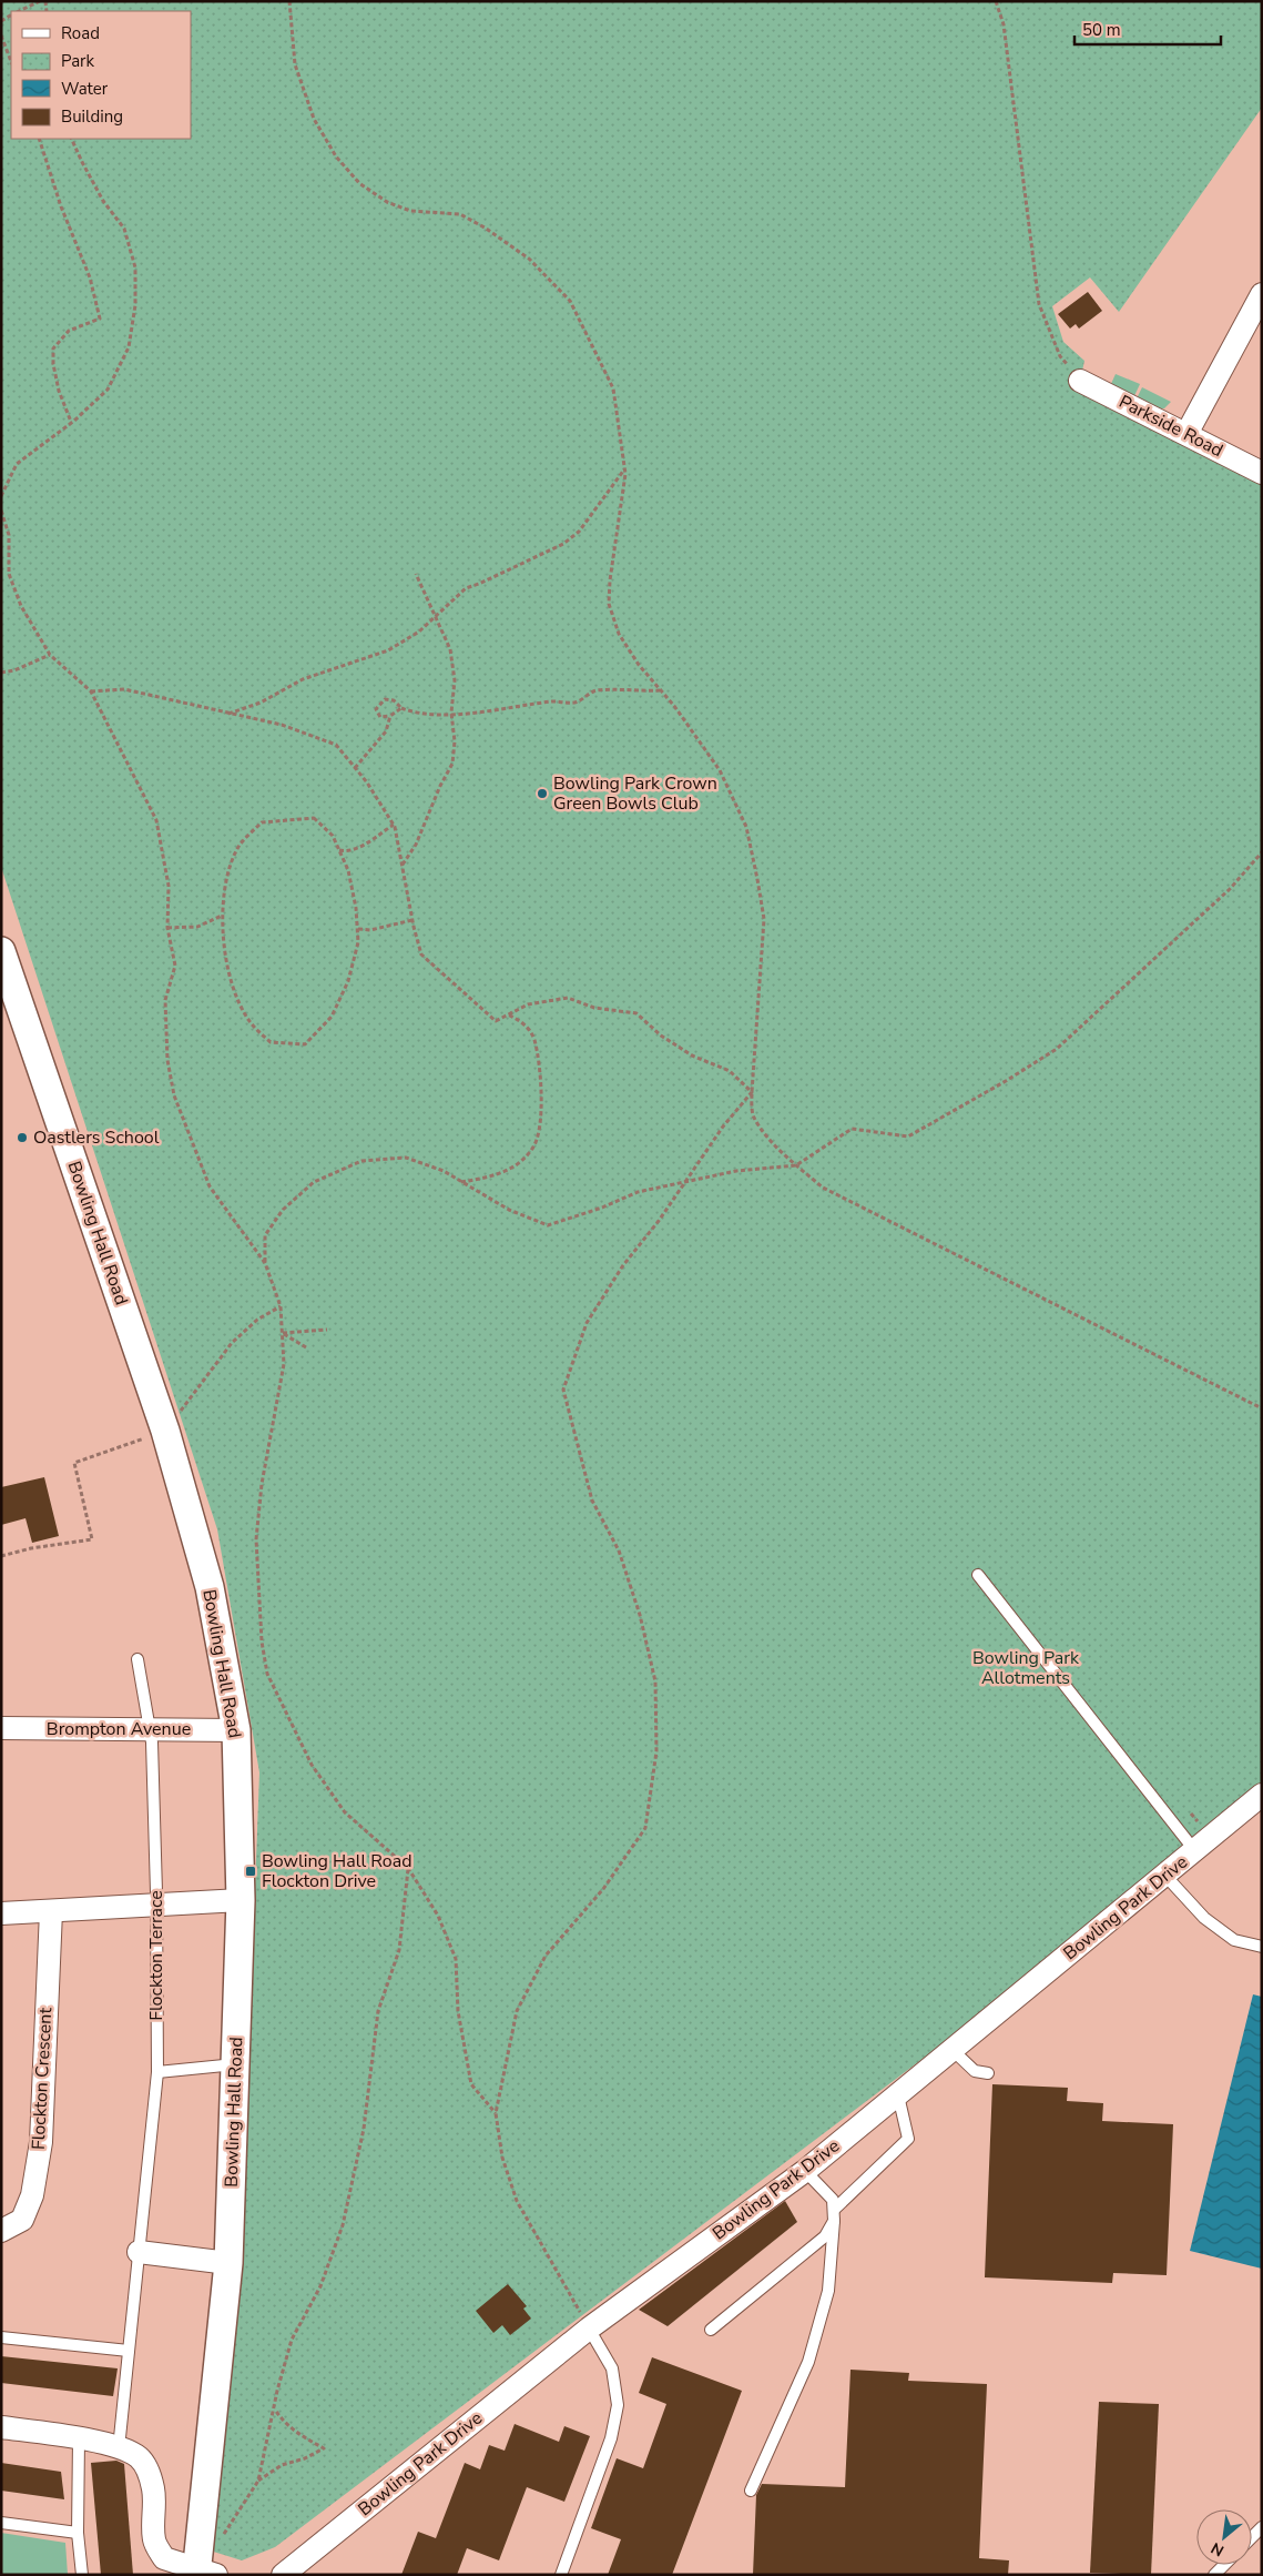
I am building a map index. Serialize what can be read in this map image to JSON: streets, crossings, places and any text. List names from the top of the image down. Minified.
{"streets":{"street":["Parkside Road","Bowling Hall Road","Brompton Avenue","Bowling Park Drive","Flockton Crescent"],"lane":["Flockton Terrace"]},"crossings":[["Bowling Hall Road","Brompton Avenue"],["Brompton Avenue","Flockton Terrace"]],"parks":["Bowling Park Allotments"],"places":{"other":["Bowling Park Crown Green Bowls Club","Oastlers School"],"transit":["Bowling Hall Road Flockton Drive"]},"legend":["Road","Park","Water","Building"],"scale_bar":"50 m","north":"bottom left"}
